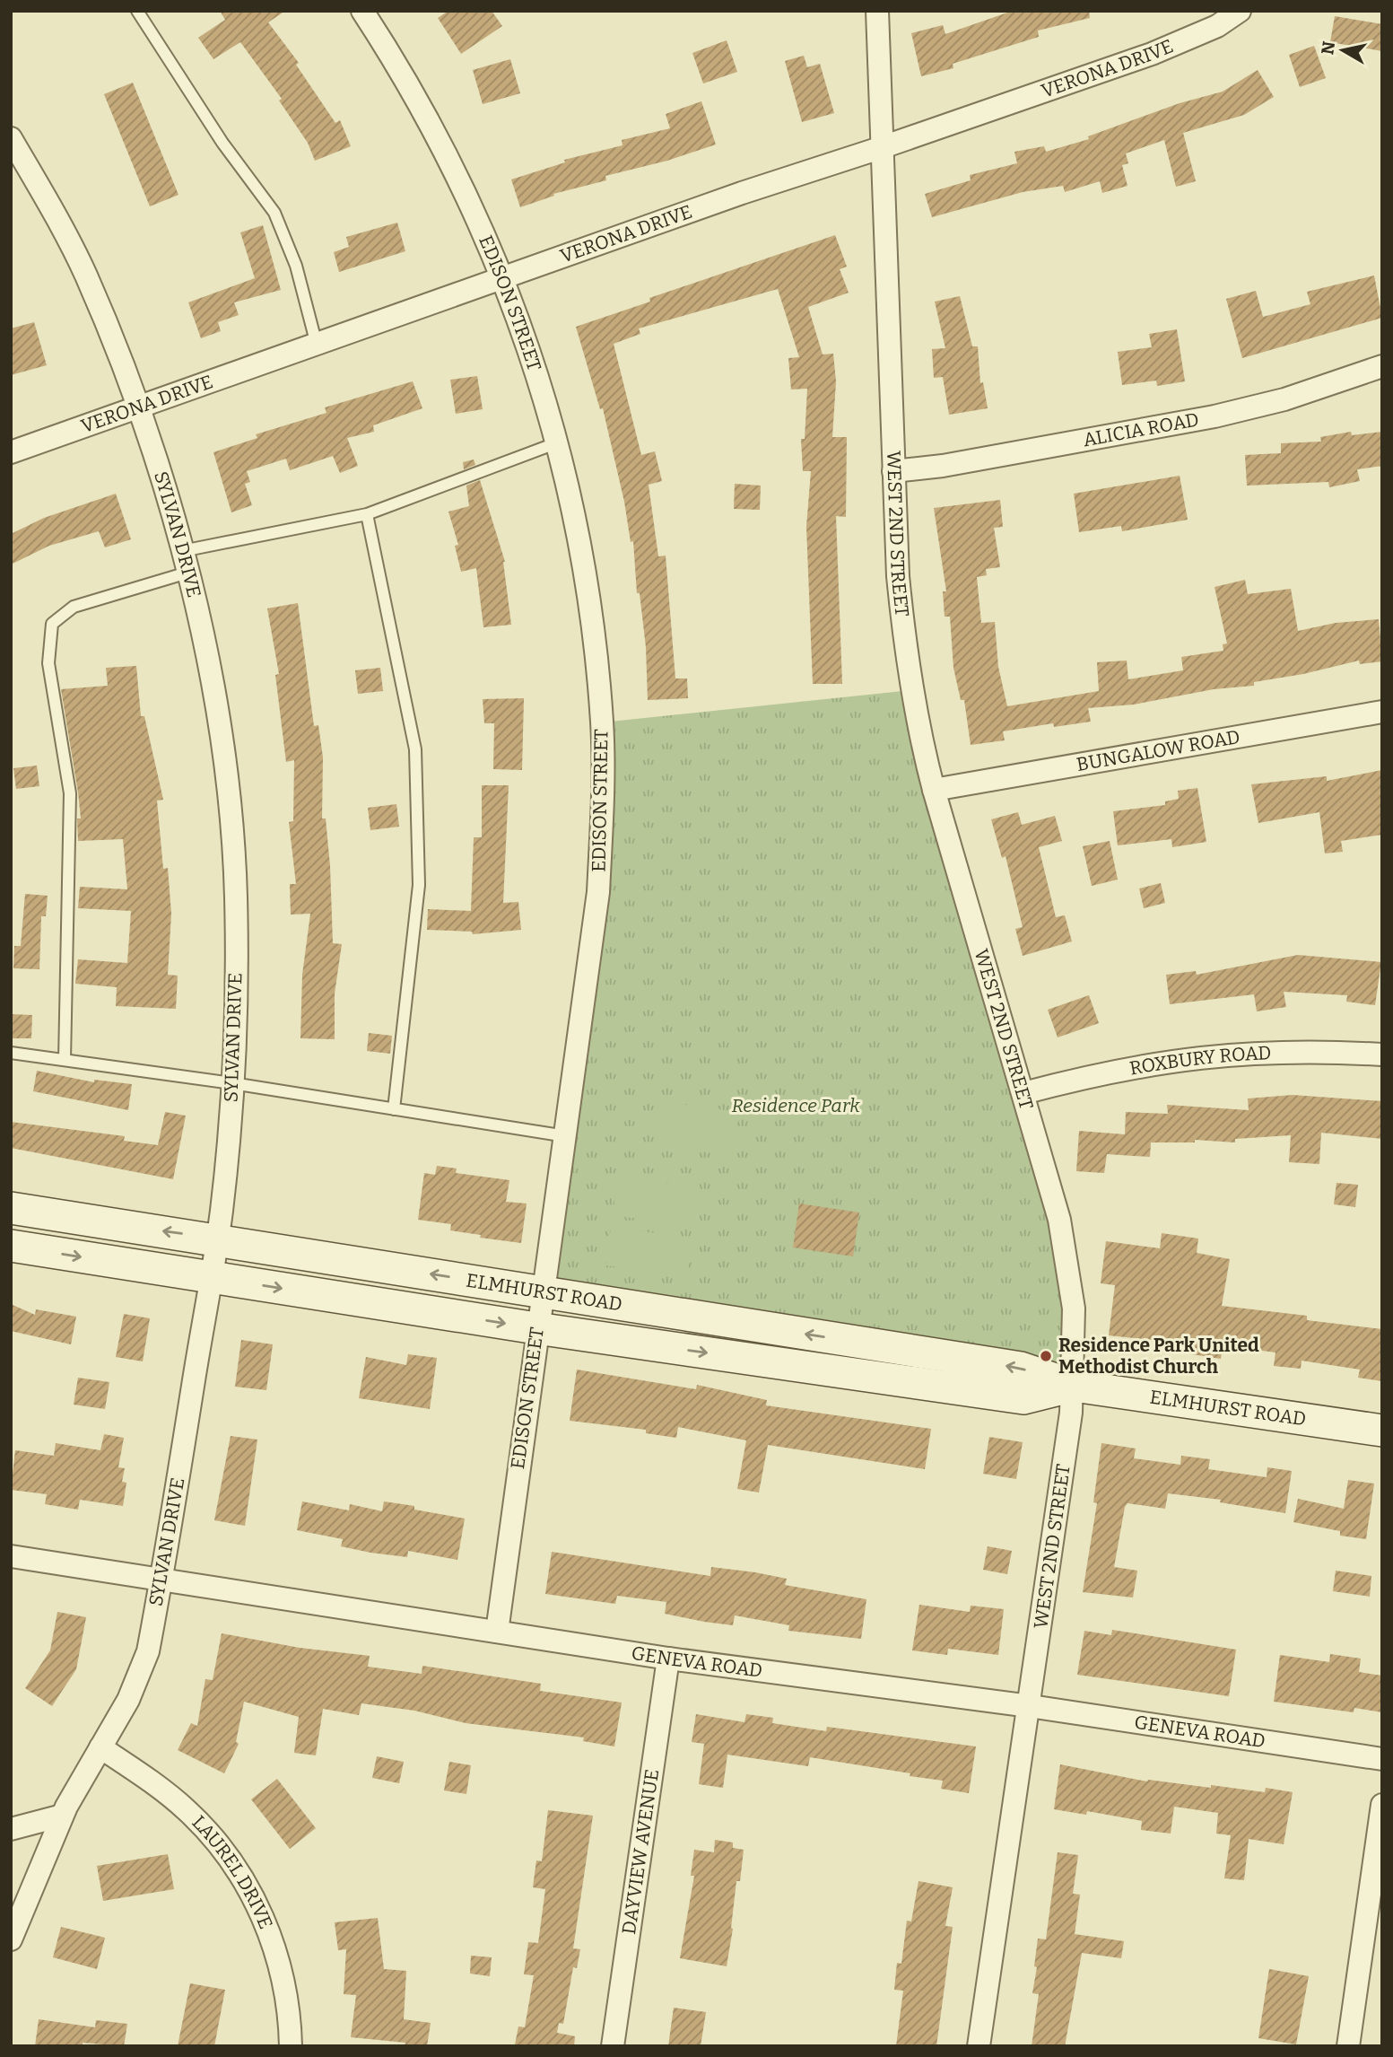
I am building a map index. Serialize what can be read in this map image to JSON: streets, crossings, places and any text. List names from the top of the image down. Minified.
{"streets":{"street":["VERONA DRIVE","EDISON STREET","ALICIA ROAD","WEST 2ND STREET","SYLVAN DRIVE","BUNGALOW ROAD","ROXBURY ROAD","ELMHURST ROAD","GENEVA ROAD","DAYVIEW AVENUE","LAUREL DRIVE"]},"crossings":[["VERONA DRIVE","EDISON STREET"],["VERONA DRIVE","WEST 2ND STREET"],["VERONA DRIVE","SYLVAN DRIVE"],["EDISON STREET","ELMHURST ROAD"],["EDISON STREET","GENEVA ROAD"],["ALICIA ROAD","WEST 2ND STREET"],["WEST 2ND STREET","BUNGALOW ROAD"],["WEST 2ND STREET","ROXBURY ROAD"],["WEST 2ND STREET","ELMHURST ROAD"],["WEST 2ND STREET","GENEVA ROAD"],["SYLVAN DRIVE","ELMHURST ROAD"],["SYLVAN DRIVE","GENEVA ROAD"],["SYLVAN DRIVE","LAUREL DRIVE"],["GENEVA ROAD","DAYVIEW AVENUE"]],"parks":["Residence Park"],"places":["Residence Park United Methodist Church"],"north":"left"}
